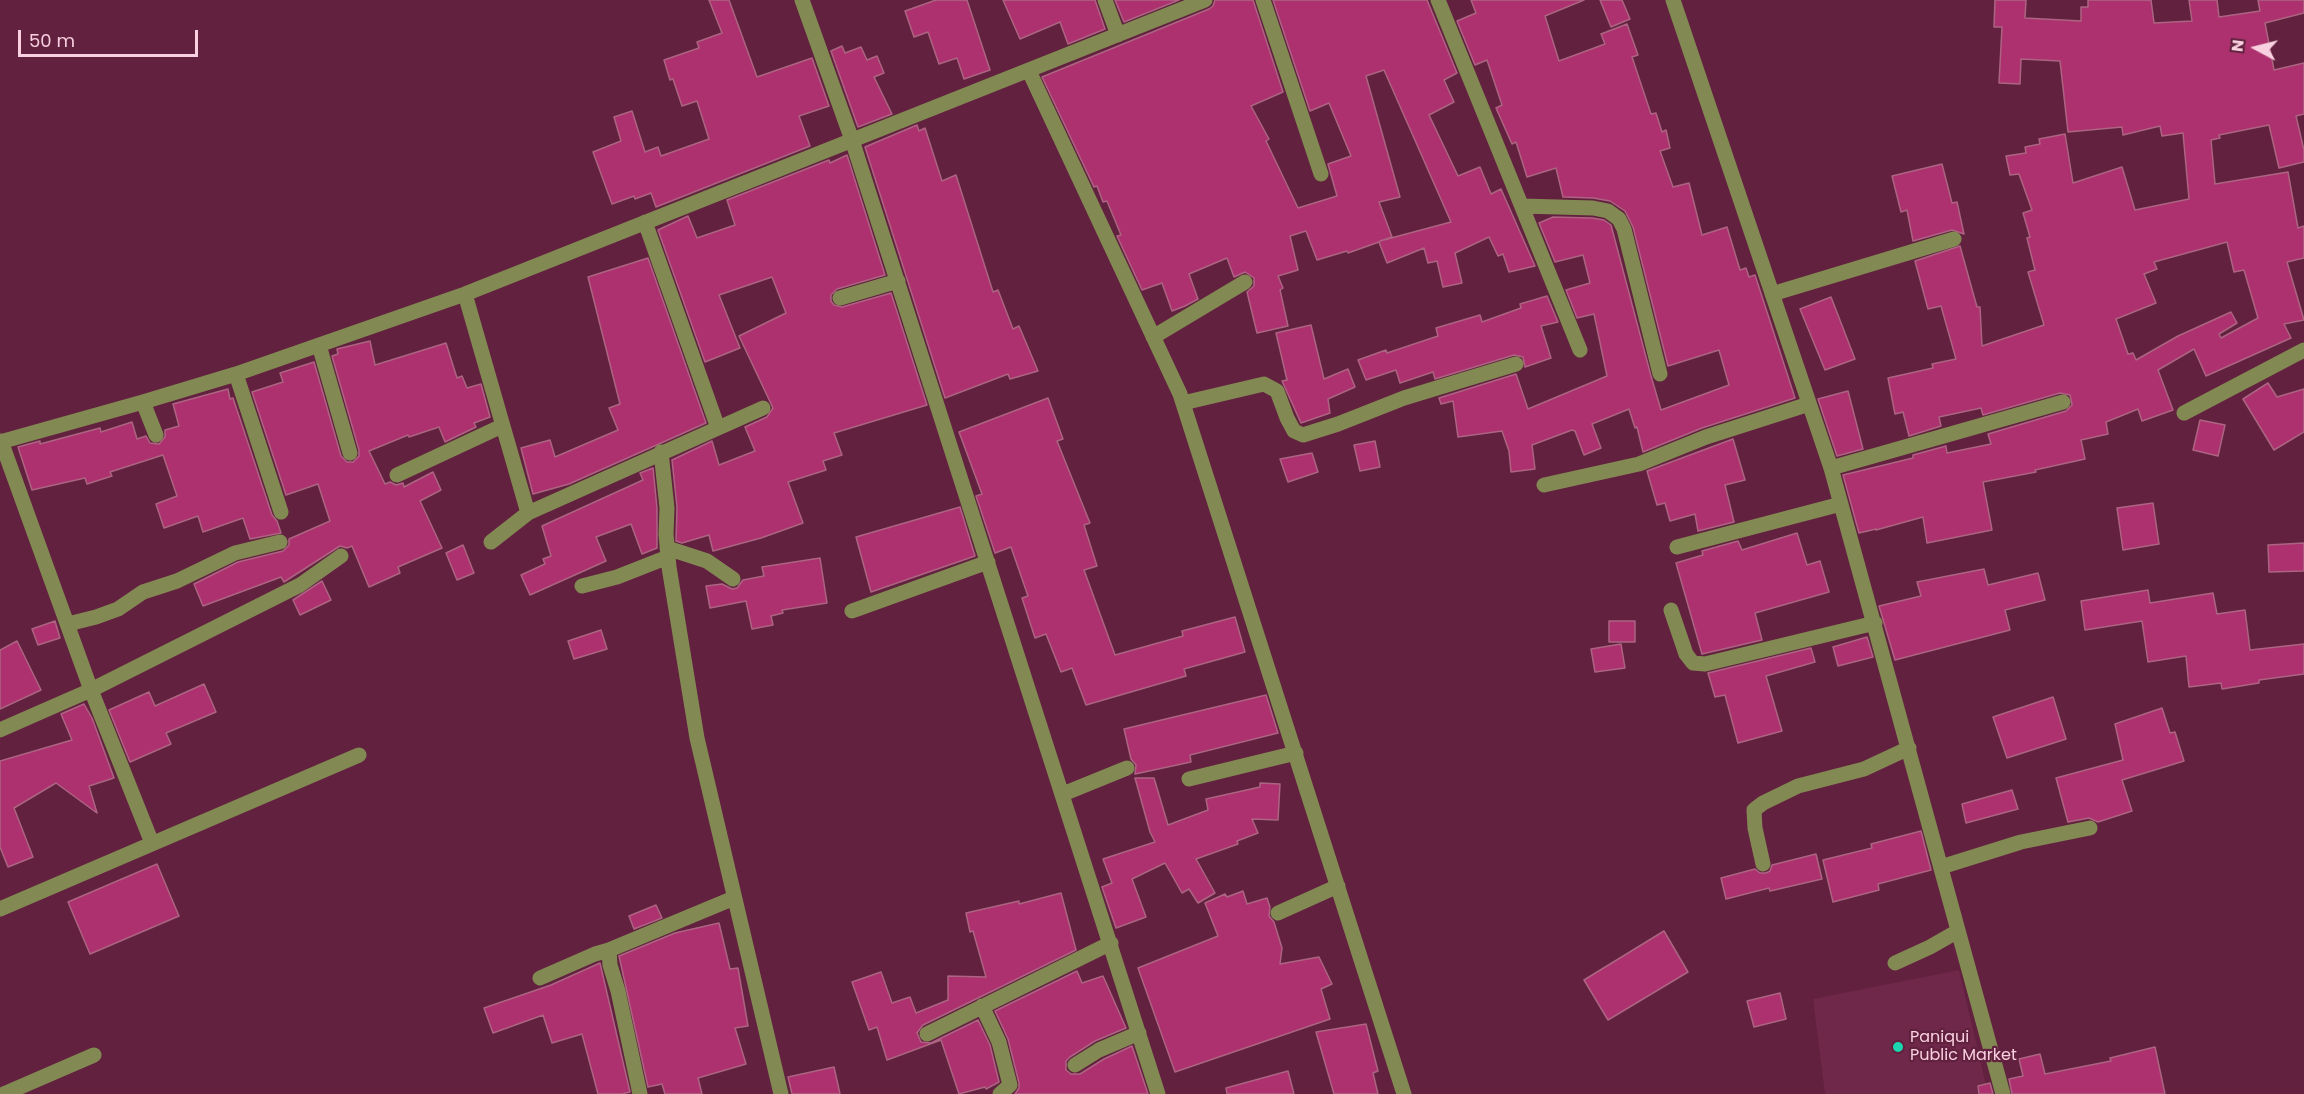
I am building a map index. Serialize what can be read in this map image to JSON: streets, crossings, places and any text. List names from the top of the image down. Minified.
{"places":["Paniqui Public Market"],"scale_bar":"50 m","north":"left"}
